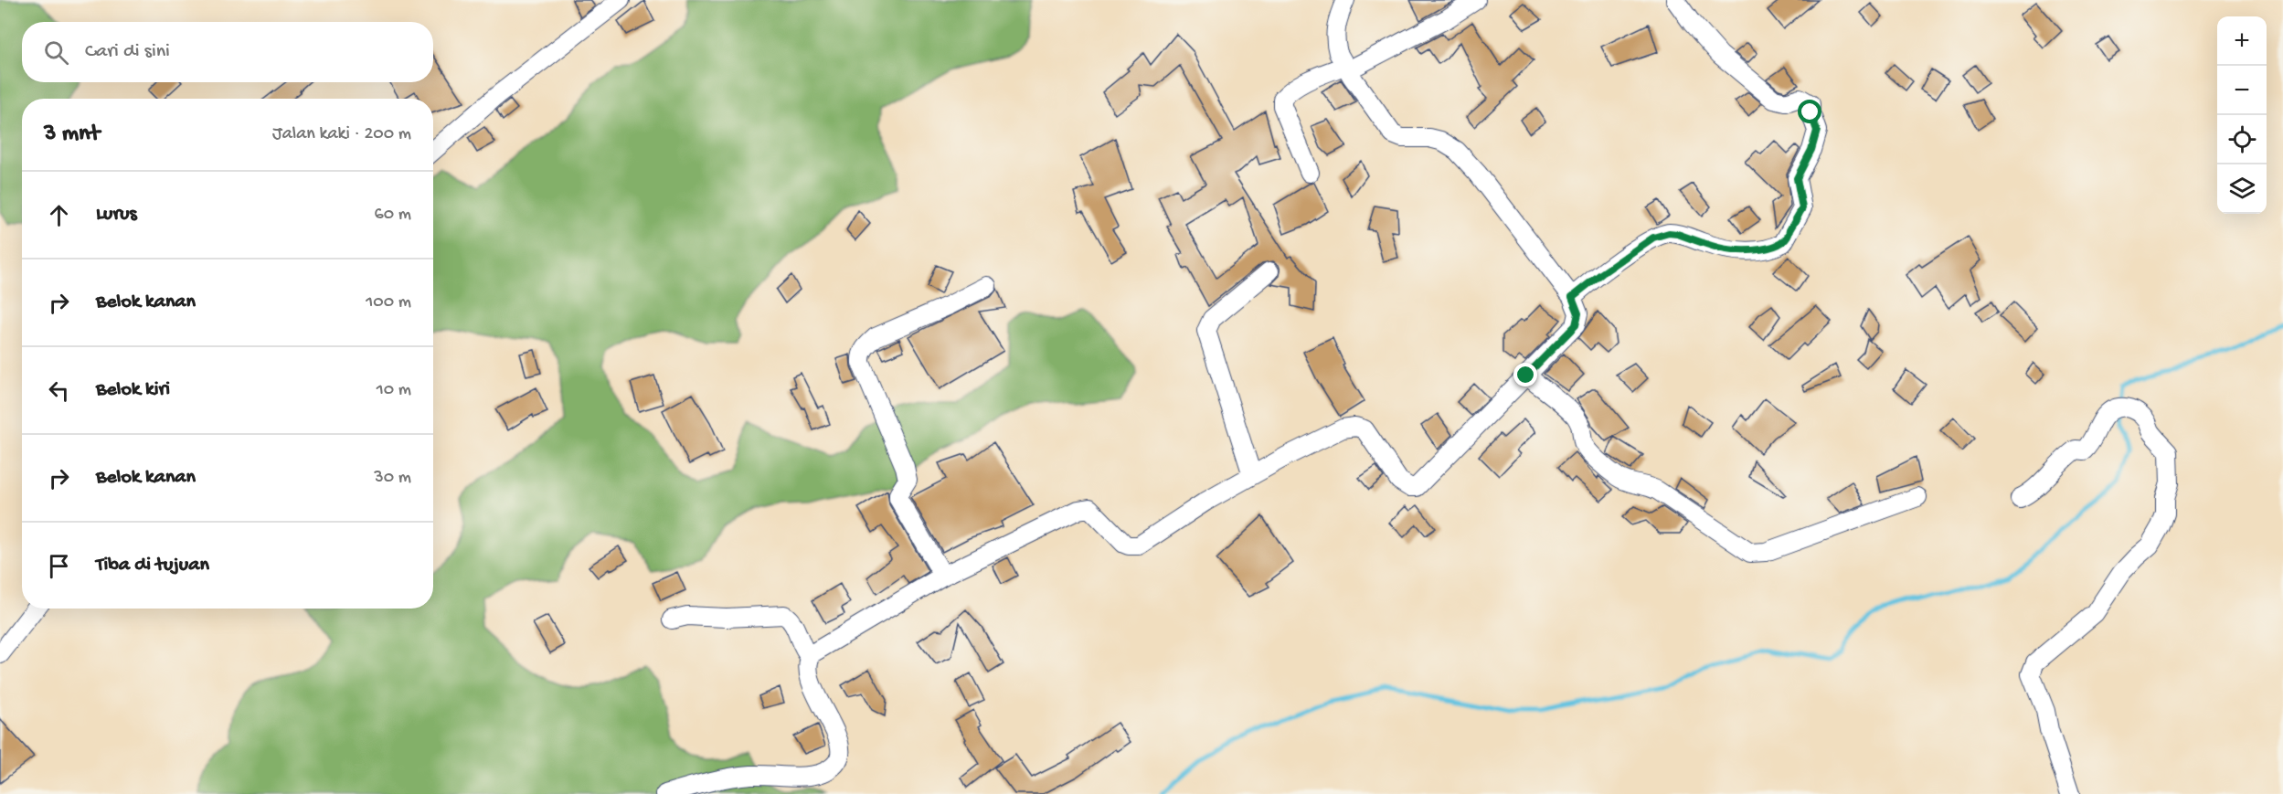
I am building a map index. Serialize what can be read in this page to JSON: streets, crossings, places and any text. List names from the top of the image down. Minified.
{"page":{"map_buttons":["+","−"],"search":"Cari di sini","heading":["3 mnt","Jalan kaki · 200 m"],"list":[["Lurus","60 m"],["Belok kanan","100 m"],["Belok kiri","10 m"],["Belok kanan","30 m"],"Tiba di tujuan"]}}
